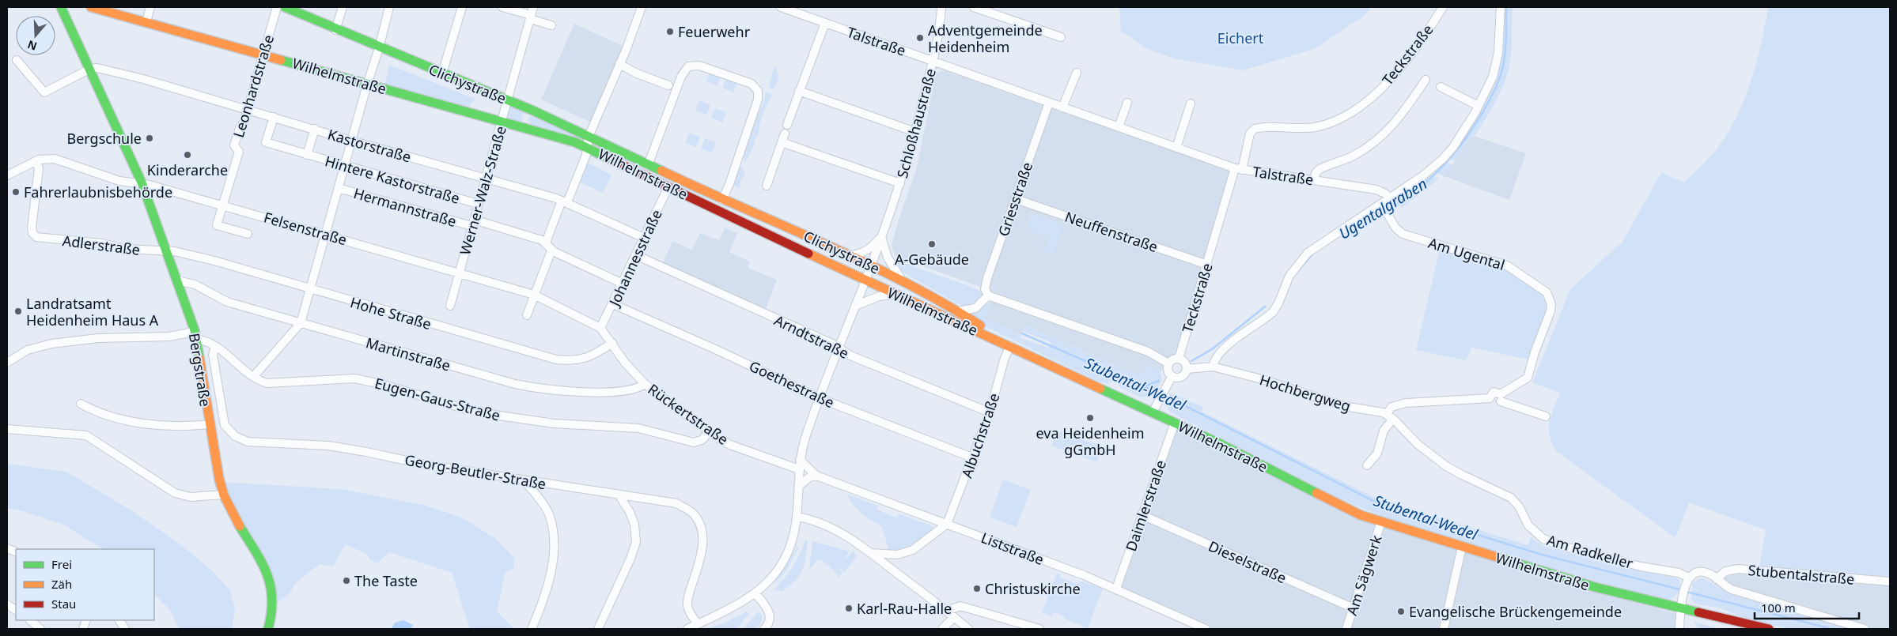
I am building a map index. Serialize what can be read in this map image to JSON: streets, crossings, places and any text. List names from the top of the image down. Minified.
{"streets":{"main road":["Wilhelmstraße","Clichystraße","Bergstraße"],"street":["Talstraße","Teckstraße","Leonhardstraße","Schloßhaustraße","Kastorstraße","Hintere Kastorstraße","Werner-Walz-Straße","Griesstraße","Hermannstraße","Felsenstraße","Neuffenstraße","Adlerstraße","Am Ugental","Johannesstraße","Hohe Straße","Arndtstraße","Martinstraße","Goethestraße","Hochbergweg","Eugen-Gaus-Straße","Rückertstraße","Albuchstraße","Georg-Beutler-Straße","Daimlerstraße","Liststraße","Am Radkeller","Dieselstraße","Stubentalstraße","Am Sägwerk"]},"crossings":[["Talstraße","Teckstraße"],["Talstraße","Schloßhaustraße"],["Talstraße","Griesstraße"],["Teckstraße","Neuffenstraße"],["Teckstraße","Hochbergweg"],["Wilhelmstraße","Clichystraße"],["Wilhelmstraße","Leonhardstraße"],["Wilhelmstraße","Schloßhaustraße"],["Wilhelmstraße","Werner-Walz-Straße"],["Wilhelmstraße","Johannesstraße"],["Wilhelmstraße","Albuchstraße"],["Wilhelmstraße","Daimlerstraße"],["Wilhelmstraße","Am Sägwerk"],["Clichystraße","Schloßhaustraße"],["Clichystraße","Werner-Walz-Straße"],["Clichystraße","Albuchstraße"],["Leonhardstraße","Kastorstraße"],["Leonhardstraße","Felsenstraße"],["Schloßhaustraße","Arndtstraße"],["Schloßhaustraße","Goethestraße"],["Schloßhaustraße","Rückertstraße"],["Schloßhaustraße","Georg-Beutler-Straße"],["Schloßhaustraße","Liststraße"],["Kastorstraße","Hintere Kastorstraße"],["Kastorstraße","Werner-Walz-Straße"],["Kastorstraße","Johannesstraße"],["Kastorstraße","Bergstraße"],["Hintere Kastorstraße","Werner-Walz-Straße"],["Werner-Walz-Straße","Hermannstraße"],["Werner-Walz-Straße","Felsenstraße"],["Griesstraße","Neuffenstraße"],["Felsenstraße","Adlerstraße"],["Felsenstraße","Johannesstraße"],["Felsenstraße","Bergstraße"],["Felsenstraße","Rückertstraße"],["Adlerstraße","Hohe Straße"],["Adlerstraße","Bergstraße"],["Johannesstraße","Arndtstraße"],["Johannesstraße","Goethestraße"],["Johannesstraße","Rückertstraße"],["Hohe Straße","Bergstraße"],["Hohe Straße","Rückertstraße"],["Arndtstraße","Albuchstraße"],["Martinstraße","Bergstraße"],["Martinstraße","Rückertstraße"],["Bergstraße","Eugen-Gaus-Straße"],["Goethestraße","Albuchstraße"],["Hochbergweg","Am Radkeller"],["Eugen-Gaus-Straße","Rückertstraße"],["Eugen-Gaus-Straße","Georg-Beutler-Straße"],["Albuchstraße","Liststraße"],["Daimlerstraße","Liststraße"],["Daimlerstraße","Dieselstraße"],["Dieselstraße","Am Sägwerk"]],"water":["Ugentalgraben","Stubental-Wedel"],"parks":["Eichert"],"places":["Feuerwehr","Adventgemeinde Heidenheim","Bergschule","Kinderarche","Fahrerlaubnisbehörde","A-Gebäude","Landratsamt Heidenheim Haus A","eva Heidenheim gGmbH","The Taste","Christuskirche","Karl-Rau-Halle","Evangelische Brückengemeinde"],"legend":["Frei","Zäh","Stau"],"scale_bar":"100 m","north":"bottom"}
